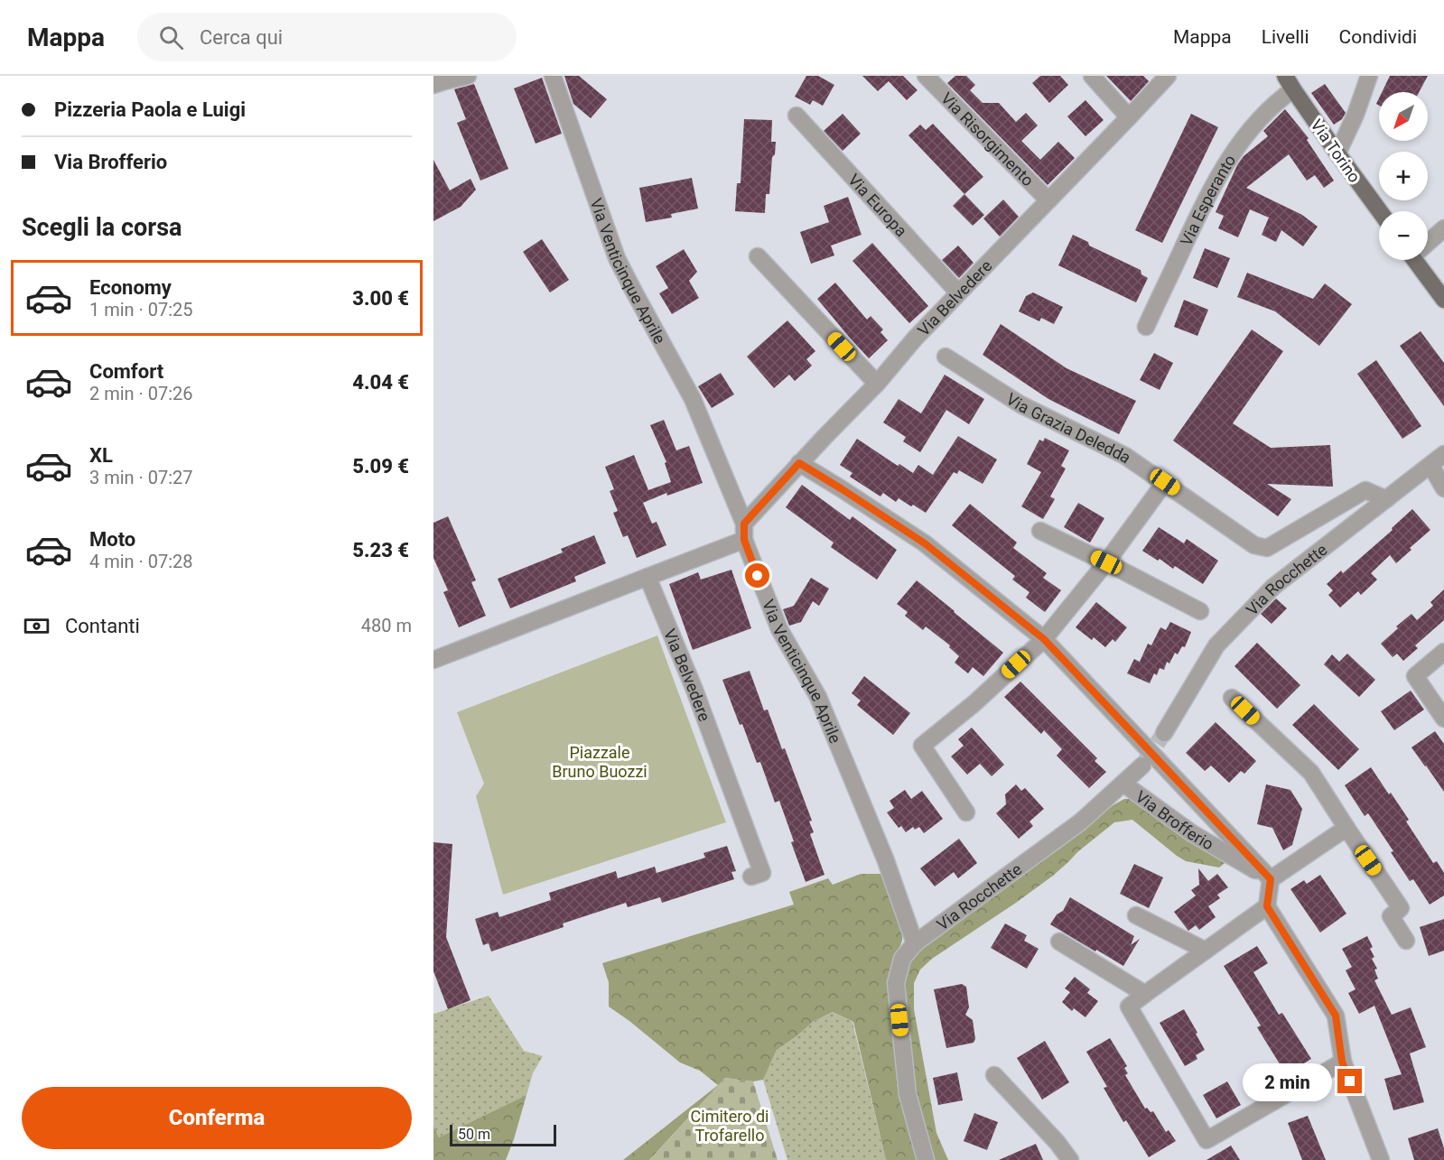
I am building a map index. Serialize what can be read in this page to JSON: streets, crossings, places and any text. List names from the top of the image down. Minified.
{"streets":{"main road":["Via Torino"],"street":["Via Risorgimento","Via Esperanto","Via Europa","Via Venticinque Aprile","Via Belvedere","Via Grazia Deledda","Via Rocchette","Via Brofferio"]},"crossings":[["Via Risorgimento","Via Belvedere"],["Via Torino","Via Esperanto"],["Via Europa","Via Belvedere"],["Via Venticinque Aprile","Via Belvedere"],["Via Venticinque Aprile","Via Rocchette"],["Via Grazia Deledda","Via Rocchette"],["Via Rocchette","Via Brofferio"]],"parks":["Piazzale Bruno Buozzi","Cimitero di Trofarello"],"scale_bar":"50 m","north":"bottom left","page":{"header":"Mappa","search":"Cerca qui","nav":["Mappa","Livelli","Condividi"],"banner":["Pizzeria Paola e Luigi","Via Brofferio"],"map_buttons":["+","−"],"heading":"Scegli la corsa","list":[{"name":"Economy","note":"1 min · 07:25","value":"3.00 €"},{"name":"Comfort","note":"2 min · 07:26","value":"4.04 €"},{"name":"XL","note":"3 min · 07:27","value":"5.09 €"},{"name":"Moto","note":"4 min · 07:28","value":"5.23 €"}],"pay":["Contanti","480 m"],"bubble":"2 min","buttons":"Conferma","scale":"50 m"}}
